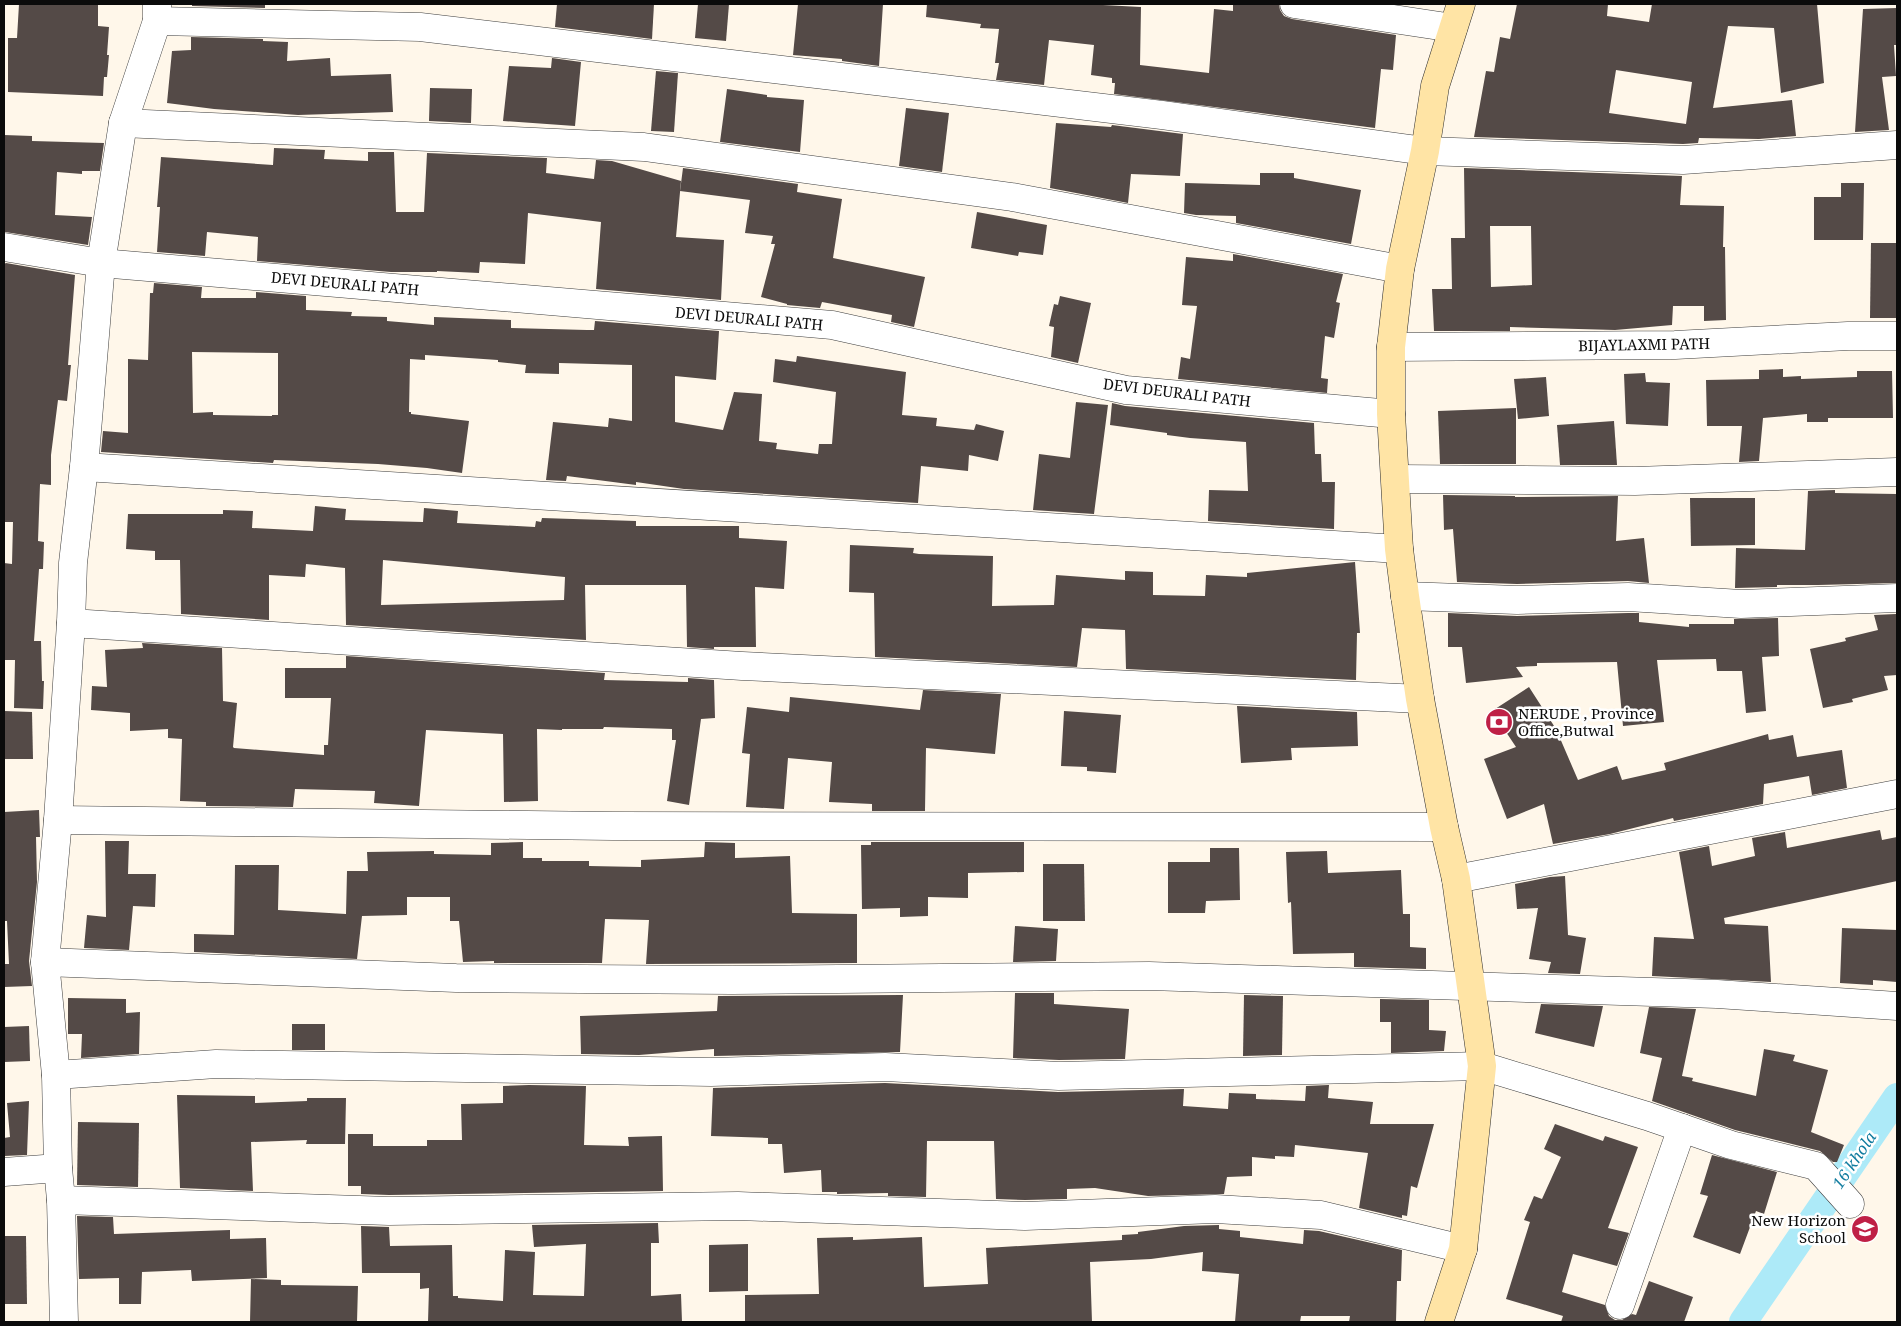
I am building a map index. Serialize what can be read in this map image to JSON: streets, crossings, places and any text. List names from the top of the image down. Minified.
{"streets":{"street":["DEVI DEURALI PATH","BIJAYLAXMI PATH"]},"water":["16 khola"],"places":{"bank":["NERUDE , Province Office,Butwal"],"school or university":["New Horizon School"]}}
